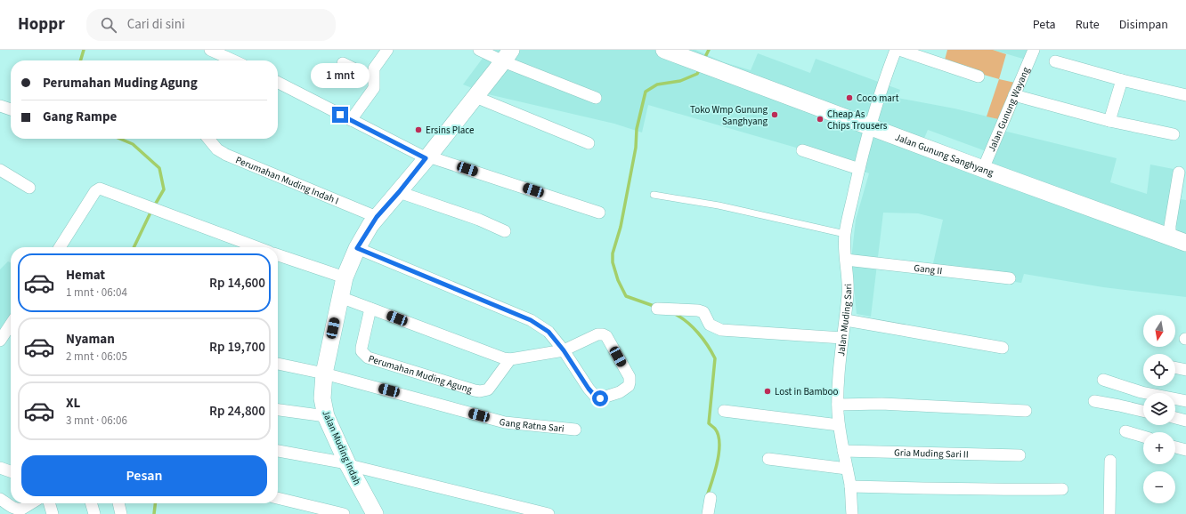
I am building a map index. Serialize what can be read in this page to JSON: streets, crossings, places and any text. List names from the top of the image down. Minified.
{"streets":{"main road":["Jalan Gunung Sanghyang","Jalan Muding Indah"],"street":["Jalan Gunung Wayang","Perumahan Muding Indah I","Gang II","Jalan Muding Sari","Perumahan Muding Agung","Gang Ratna Sari","Gria Muding Sari II"]},"crossings":[["Jalan Gunung Wayang","Jalan Gunung Sanghyang"],["Jalan Gunung Sanghyang","Jalan Muding Sari"],["Perumahan Muding Indah I","Jalan Muding Indah"],["Gang II","Jalan Muding Sari"],["Jalan Muding Sari","Gria Muding Sari II"],["Gang Ratna Sari","Jalan Muding Indah"]],"places":["Coco mart","Toko Wmp Gunung Sanghyang","Cheap As Chips Trousers","Ersins Place","Lost in Bamboo"],"north":"bottom","page":{"header":"Hoppr","search":"Cari di sini","nav":["Peta","Rute","Disimpan"],"banner":["Perumahan Muding Agung","Gang Rampe"],"bubble":"1 mnt","list":[{"name":"Hemat","note":"1 mnt · 06:04","value":"Rp 14,600"},{"name":"Nyaman","note":"2 mnt · 06:05","value":"Rp 19,700"},{"name":"XL","note":"3 mnt · 06:06","value":"Rp 24,800"}],"map_buttons":["+","−"],"buttons":"Pesan"}}
